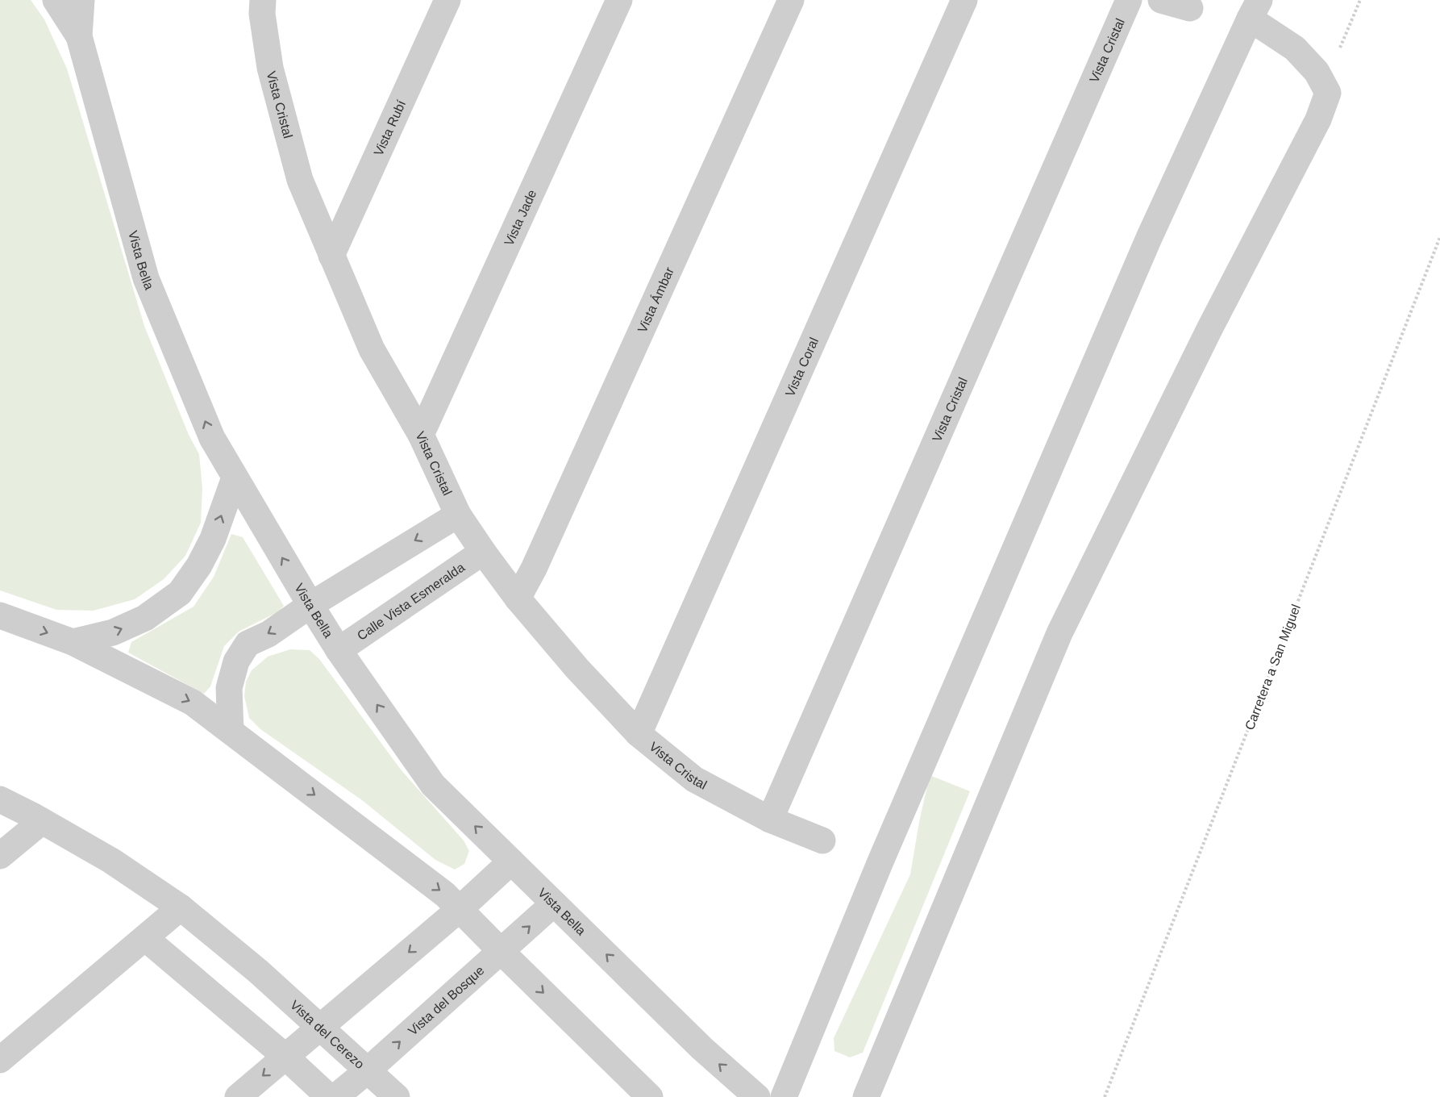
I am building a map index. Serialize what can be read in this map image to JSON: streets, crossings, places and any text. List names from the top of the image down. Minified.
{"streets":{"street":["Vista Cristal","Vista Rubí","Vista Jade","Vista Bella","Vista Ámbar","Vista Coral","Calle Vista Esmeralda","Vista del Bosque","Vista del Cerezo"],"path":["Carretera a San Miguel"]},"crossings":[["Vista Cristal","Vista Rubí"],["Vista Cristal","Vista Jade"],["Vista Cristal","Vista Ámbar"],["Vista Cristal","Vista Coral"],["Vista Cristal","Calle Vista Esmeralda"],["Vista Bella","Calle Vista Esmeralda"],["Vista Bella","Vista del Bosque"],["Vista del Bosque","Vista del Cerezo"]]}
